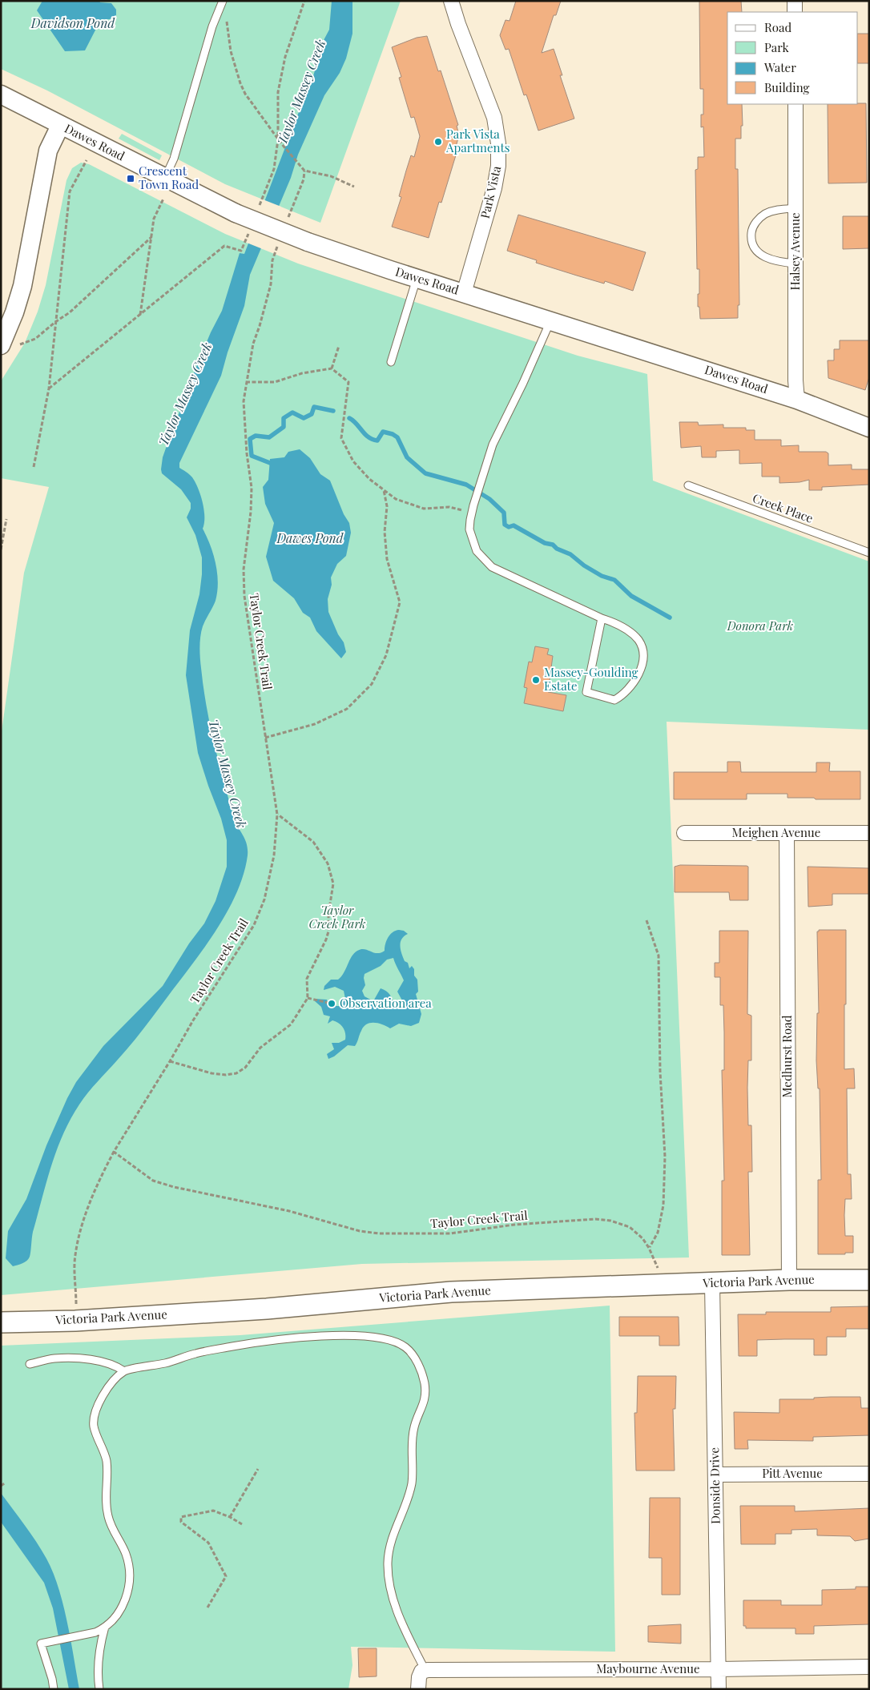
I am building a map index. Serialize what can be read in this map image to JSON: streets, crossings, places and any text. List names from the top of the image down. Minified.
{"streets":{"main road":["Victoria Park Avenue"],"street":["Dawes Road","Park Vista","Halsey Avenue","Meighen Avenue","Medhurst Road","Pitt Avenue","Donside Drive","Maybourne Avenue"],"lane":["Creek Place"],"path":["Taylor Creek Trail"]},"crossings":[["Dawes Road","Park Vista"],["Dawes Road","Halsey Avenue"],["Taylor Creek Trail","Victoria Park Avenue"],["Meighen Avenue","Medhurst Road"],["Medhurst Road","Victoria Park Avenue"],["Victoria Park Avenue","Donside Drive"],["Pitt Avenue","Donside Drive"],["Donside Drive","Maybourne Avenue"]],"water":["Davidson Pond","Taylor Massey Creek","Dawes Pond"],"parks":["Donora Park","Taylor Creek Park"],"places":{"other":["Park Vista Apartments","Massey-Goulding Estate","Observation area"],"transit":["Crescent Town Road"]},"legend":["Road","Park","Water","Building"]}
